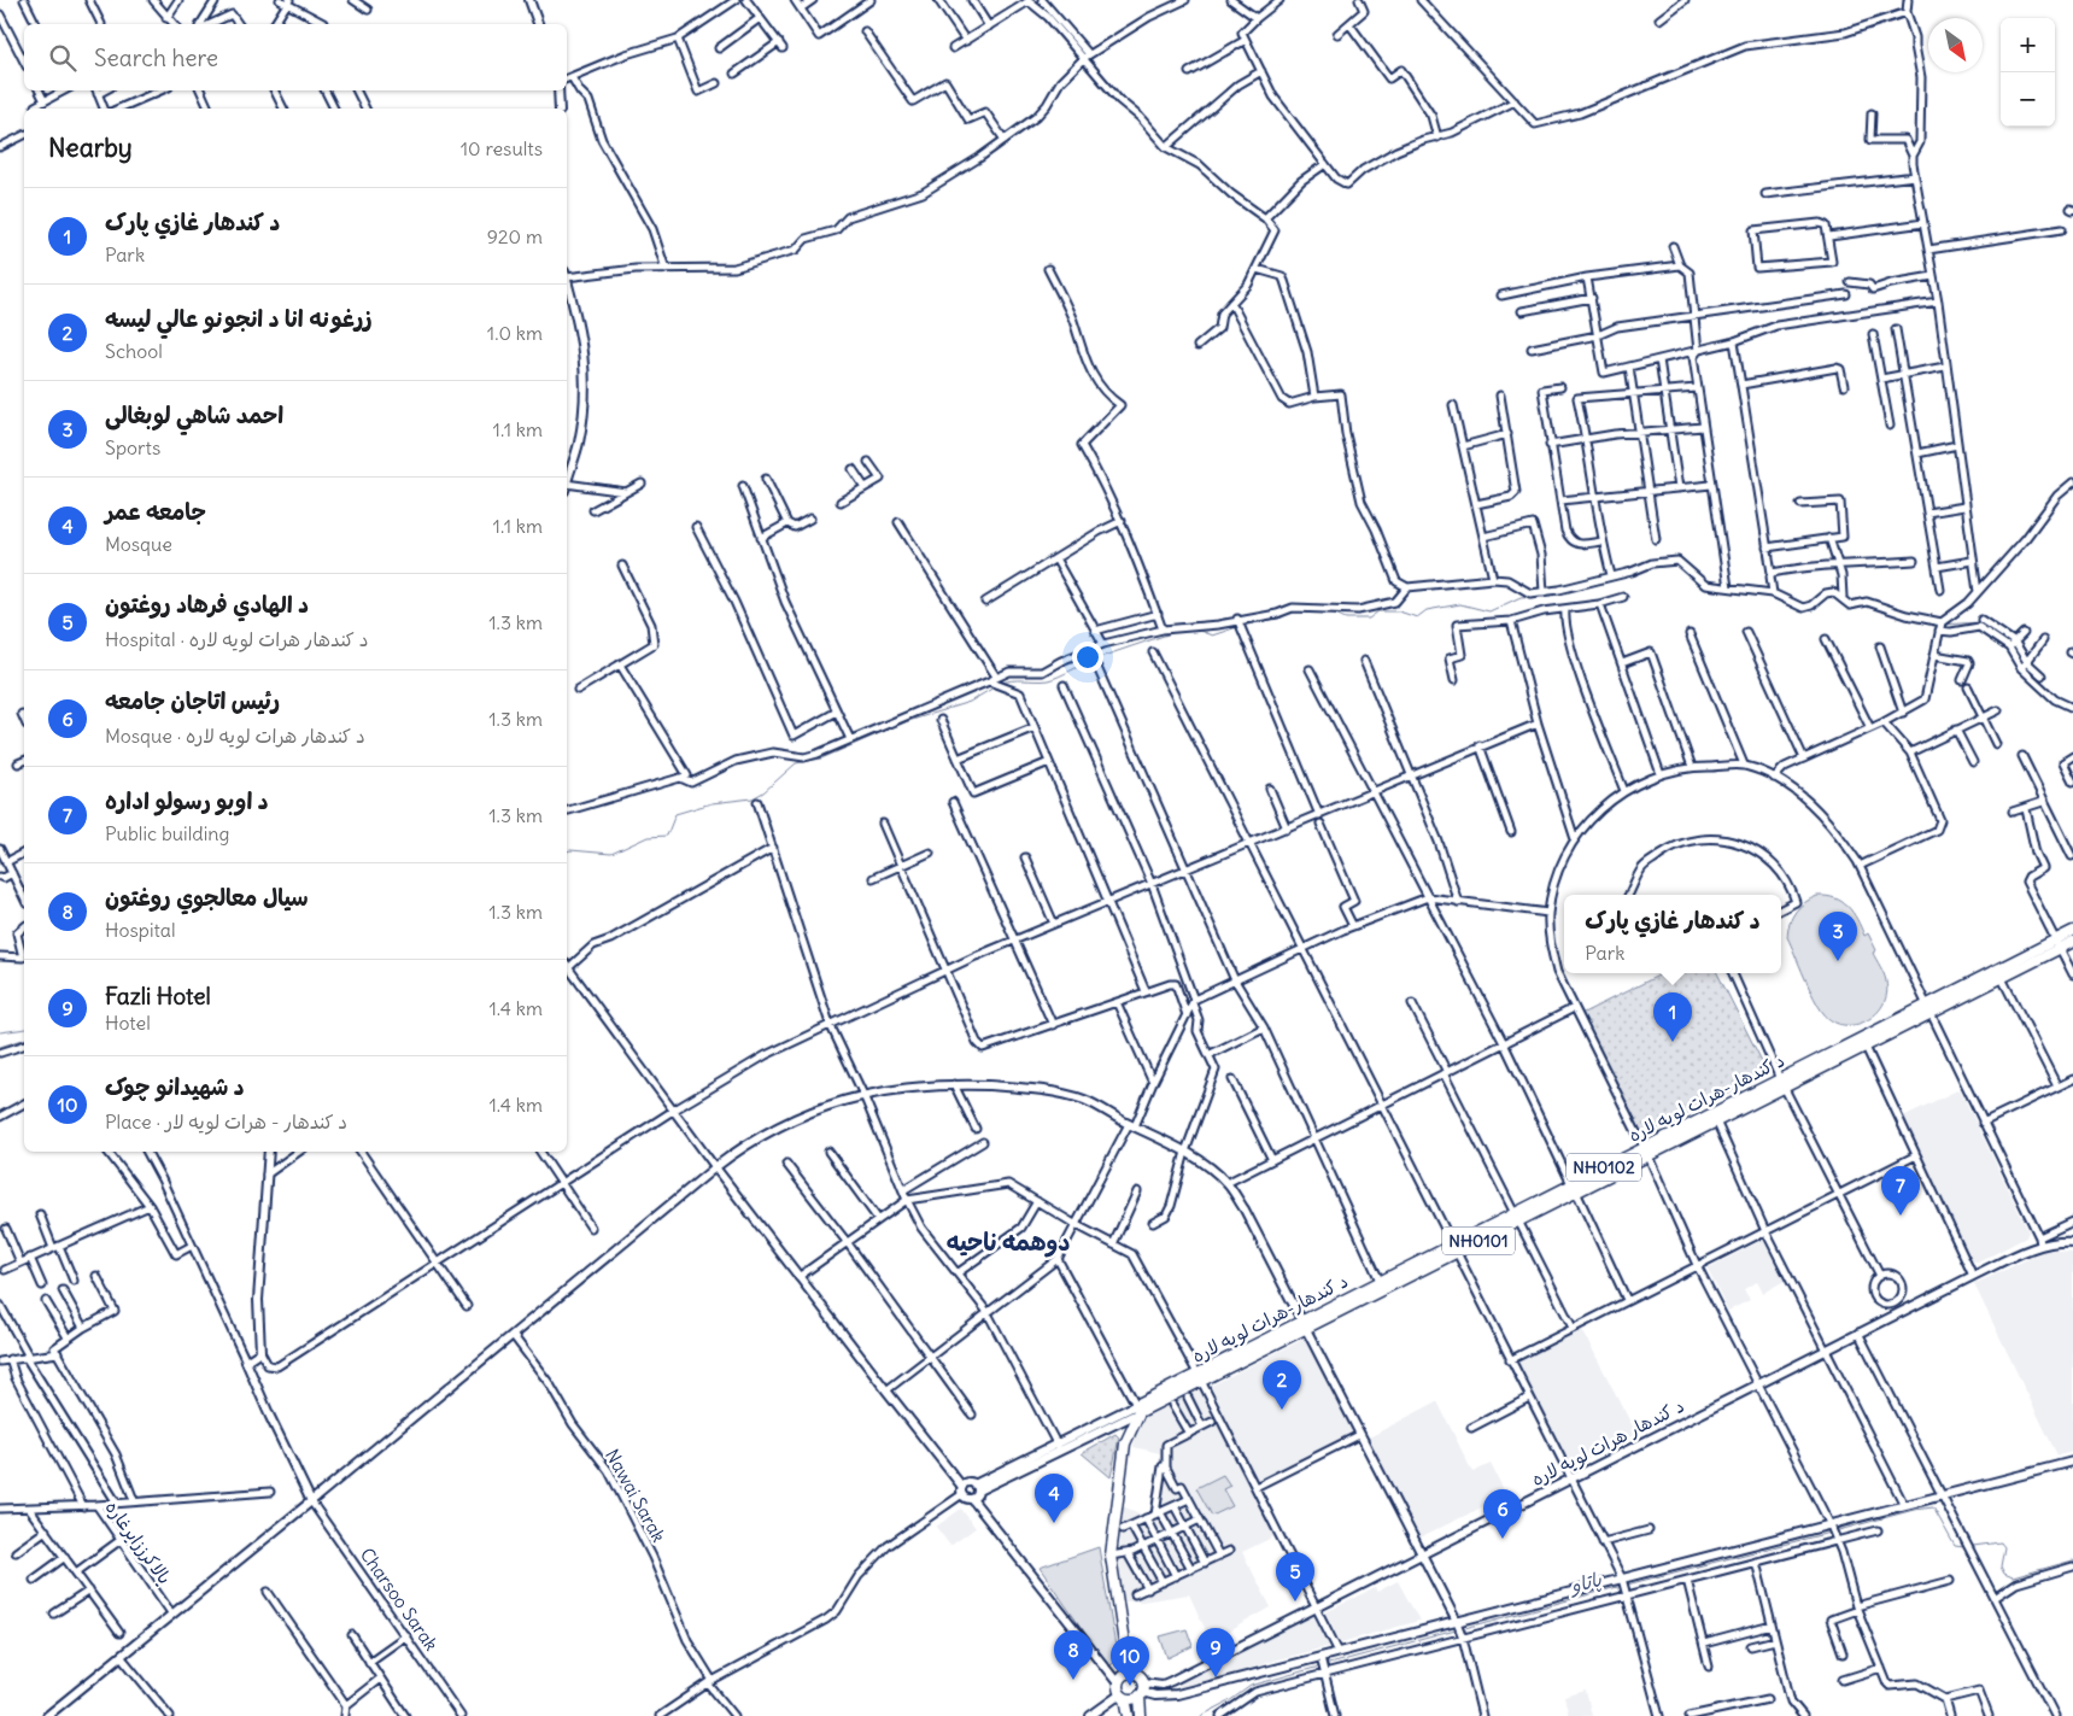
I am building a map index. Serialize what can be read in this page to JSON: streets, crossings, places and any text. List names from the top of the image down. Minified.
{"streets":{"highway":["د کندهار-هرات لويه لاره","NH0102","NH0101"],"main road":["د کندهار هرات لویه لاره"],"street":["Nawai Sarak","بالاکرززابرغاره","Charsoo Sarak"]},"districts":["دوهمه ناحیه"],"water":["پاتاو"],"north":"bottom right","page":{"map_buttons":["+","−"],"search":"Search here","heading":["Nearby","10 results"],"list":[{"mark":"1","name":"د کندهار غازي پارک","note":"Park","value":"920 m"},{"mark":"2","name":"زرغونه انا د انجونو عالي لیسه","note":"School","value":"1.0 km"},{"mark":"3","name":"احمد شاهي لوبغالی","note":"Sports","value":"1.1 km"},{"mark":"4","name":"جامعه عمر","note":"Mosque","value":"1.1 km"},{"mark":"5","name":"د الهادي فرهاد روغتون","note":"Hospital · د کندهار هرات لویه لاره","value":"1.3 km"},{"mark":"6","name":"رئيس اتاجان جامعه","note":"Mosque · د کندهار هرات لویه لاره","value":"1.3 km"},{"mark":"7","name":"د اوبو رسولو اداره","note":"Public building","value":"1.3 km"},{"mark":"8","name":"سيال معالجوي روغتون","note":"Hospital","value":"1.3 km"},{"mark":"9","name":"Fazli Hotel","note":"Hotel","value":"1.4 km"},{"mark":"10","name":"د شهيدانو چوک","note":"Place · د کندهار - هرات لويه لار","value":"1.4 km"}],"popup":["د کندهار غازي پارک","Park"],"pins":["3","1","7","2","4","6","5","9","8","10"]}}
